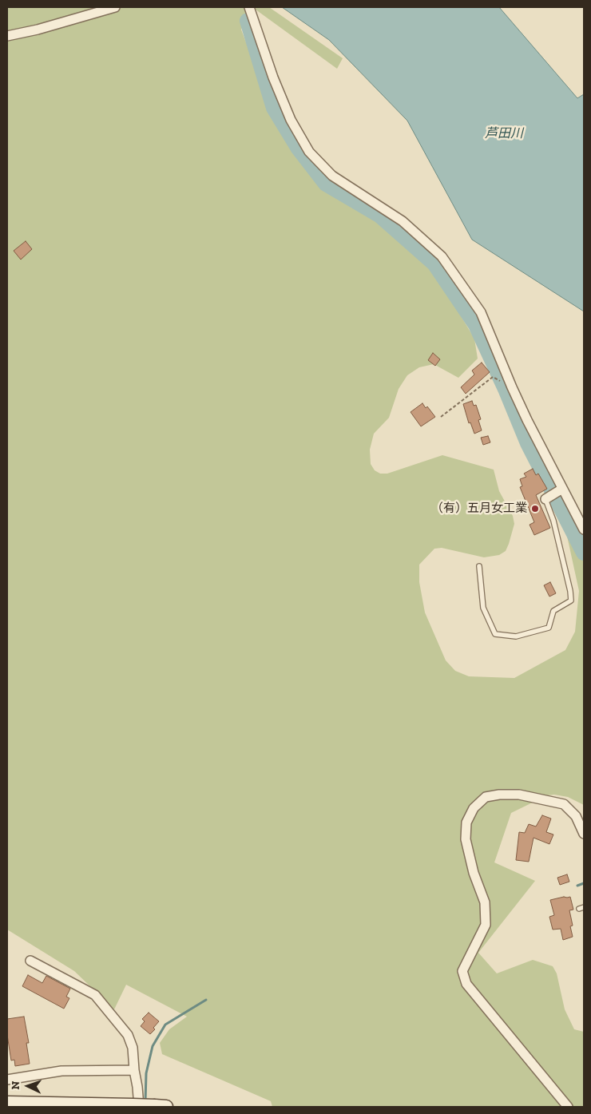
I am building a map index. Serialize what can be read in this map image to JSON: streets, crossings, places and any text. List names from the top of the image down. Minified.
{"water":["芦田川"],"places":["（有）五月女工業"],"north":"left"}
